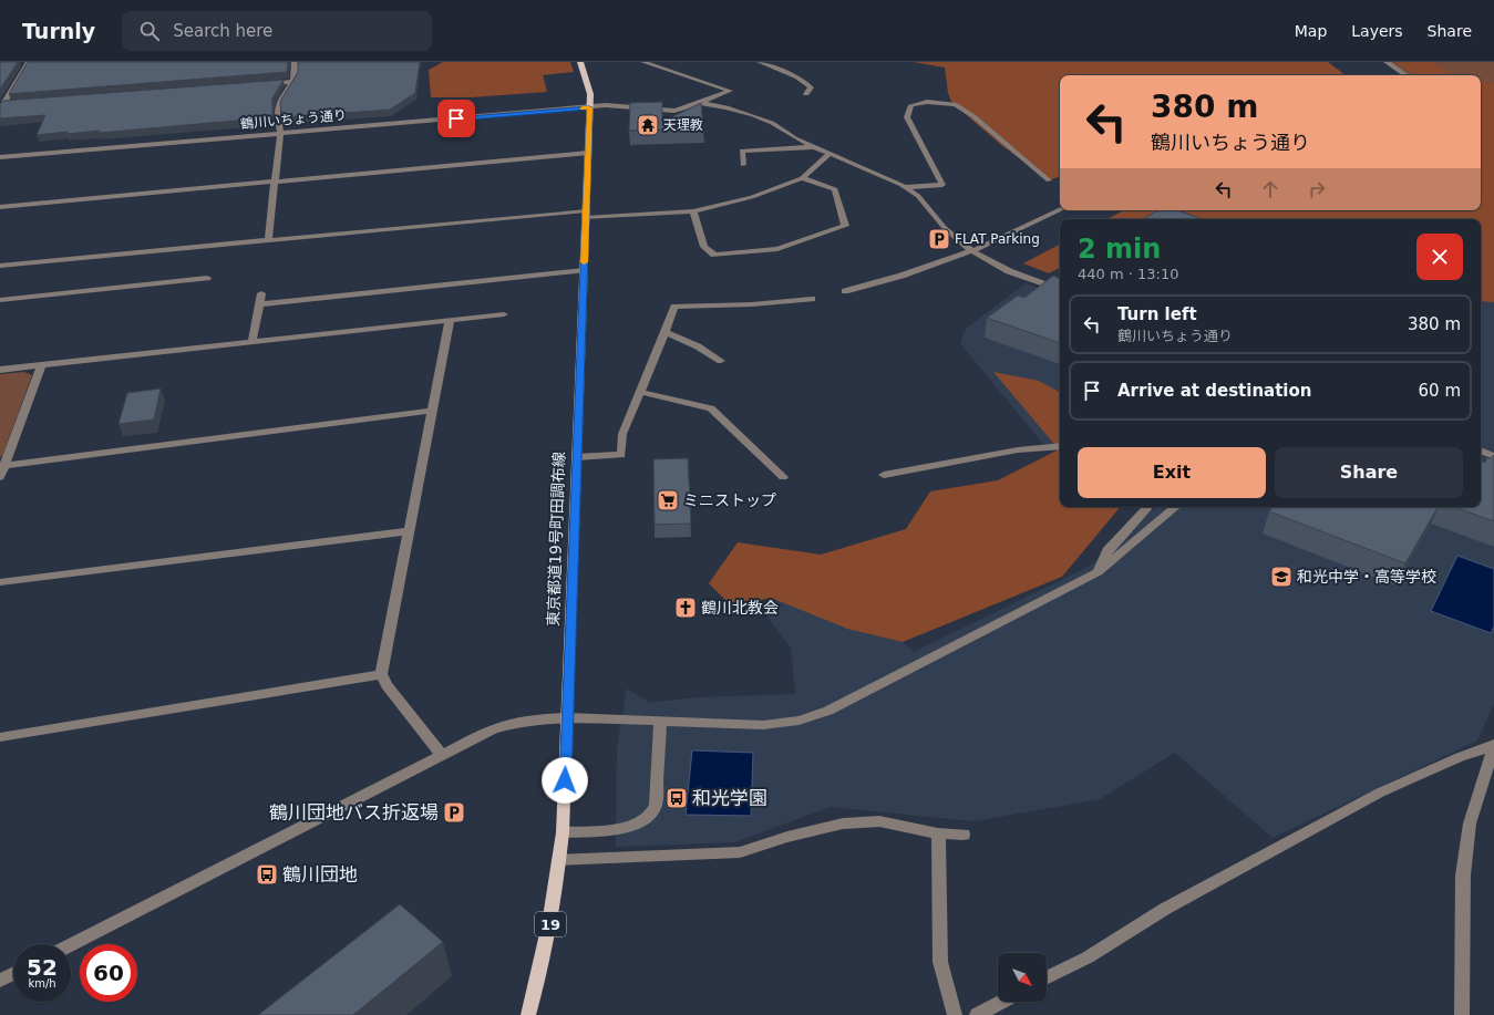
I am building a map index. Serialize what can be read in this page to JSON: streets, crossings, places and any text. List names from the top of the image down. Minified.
{"streets":{"main road":["東京都道19号町田調布線","19"],"street":["鶴川いちょう通り"]},"crossings":[["鶴川いちょう通り","東京都道19号町田調布線"]],"places":{"temple":["天理教"],"parking":["FLAT Parking","鶴川団地バス折返場"],"supermarket":["ミニストップ"],"school or university":["和光中学・高等学校"],"church":["鶴川北教会"],"bus stop":["和光学園","鶴川団地"]},"north":"bottom right","page":{"header":"Turnly","search":"Search here","nav":["Map","Layers","Share"],"turn":["380 m","鶴川いちょう通り"],"heading":["2 min","440 m · 13:10"],"list":[{"name":"Turn left","note":"鶴川いちょう通り","value":"380 m"},{"name":"Arrive at destination","value":"60 m"}],"buttons":["Exit","Share"],"speed":"52 km/h","limit":"60"}}
